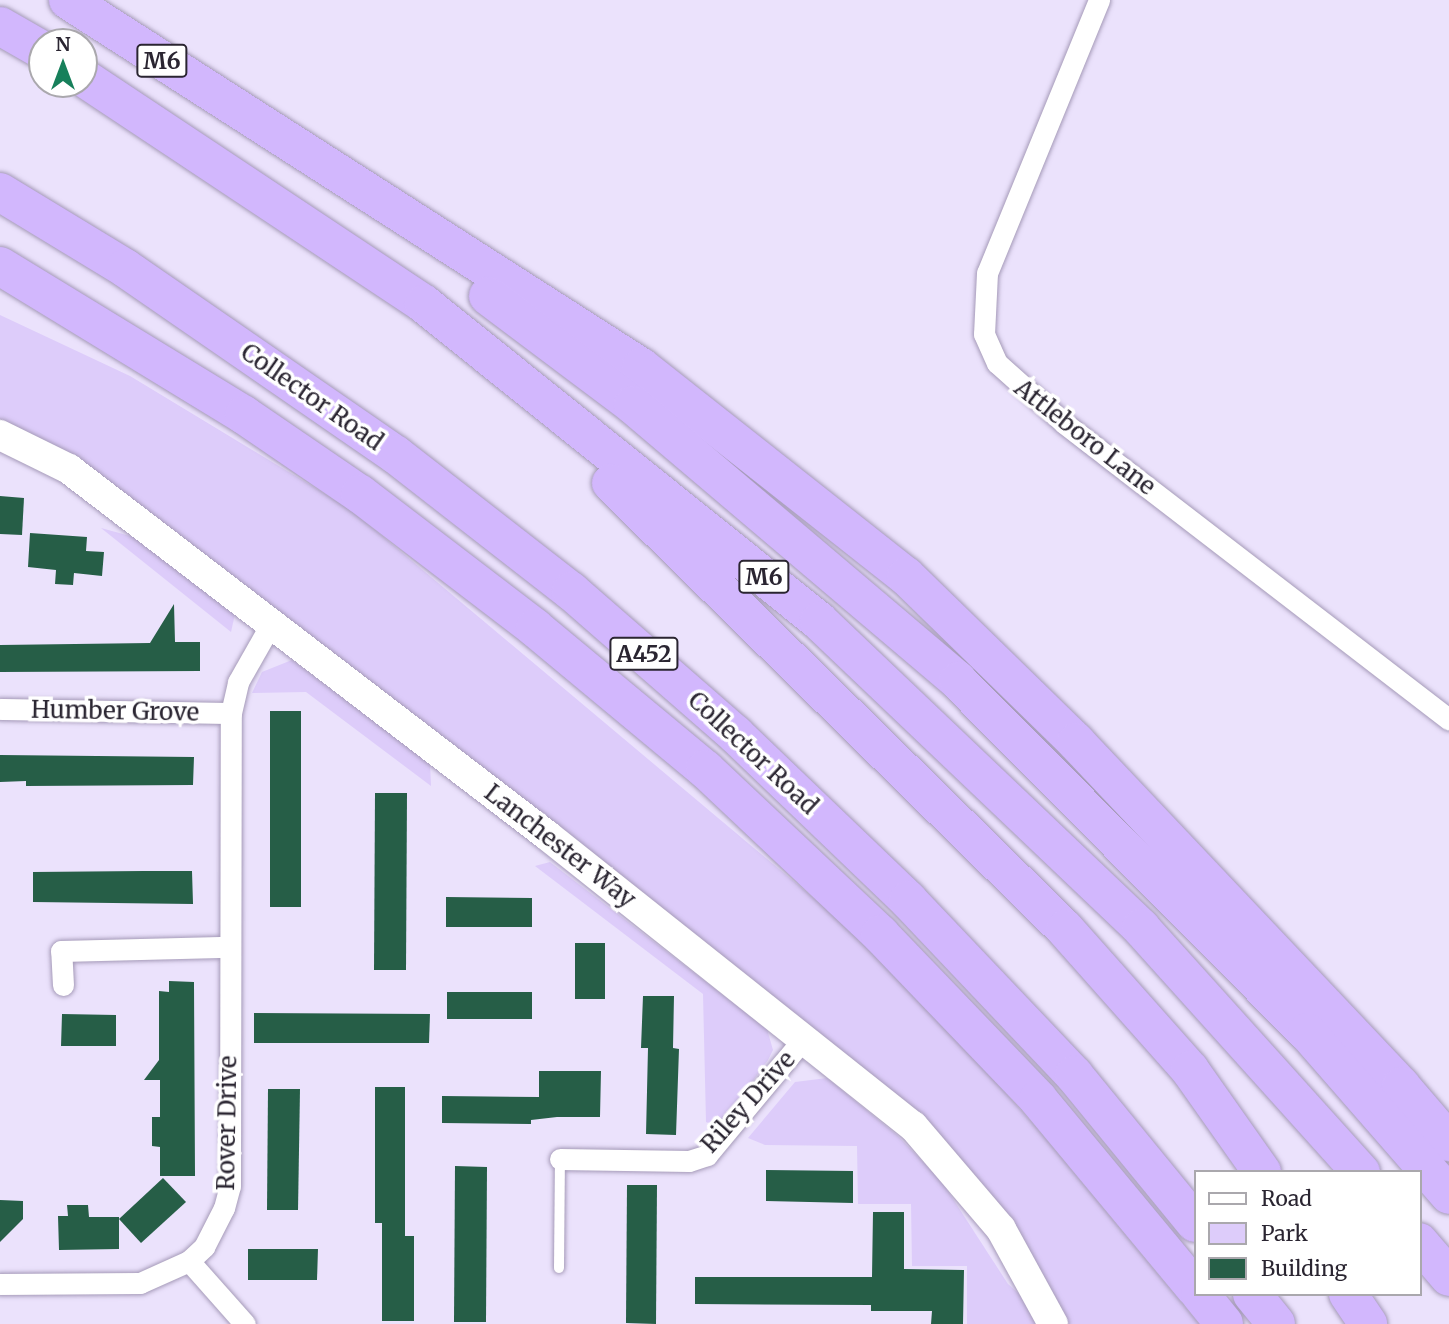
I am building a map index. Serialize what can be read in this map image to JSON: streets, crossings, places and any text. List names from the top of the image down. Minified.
{"streets":{"highway":["M6","Collector Road","A452"],"street":["Attleboro Lane","Humber Grove","Lanchester Way","Riley Drive","Rover Drive"]},"crossings":[["Humber Grove","Rover Drive"],["Lanchester Way","Riley Drive"],["Lanchester Way","Rover Drive"]],"legend":["Road","Park","Building"],"north":"top"}
